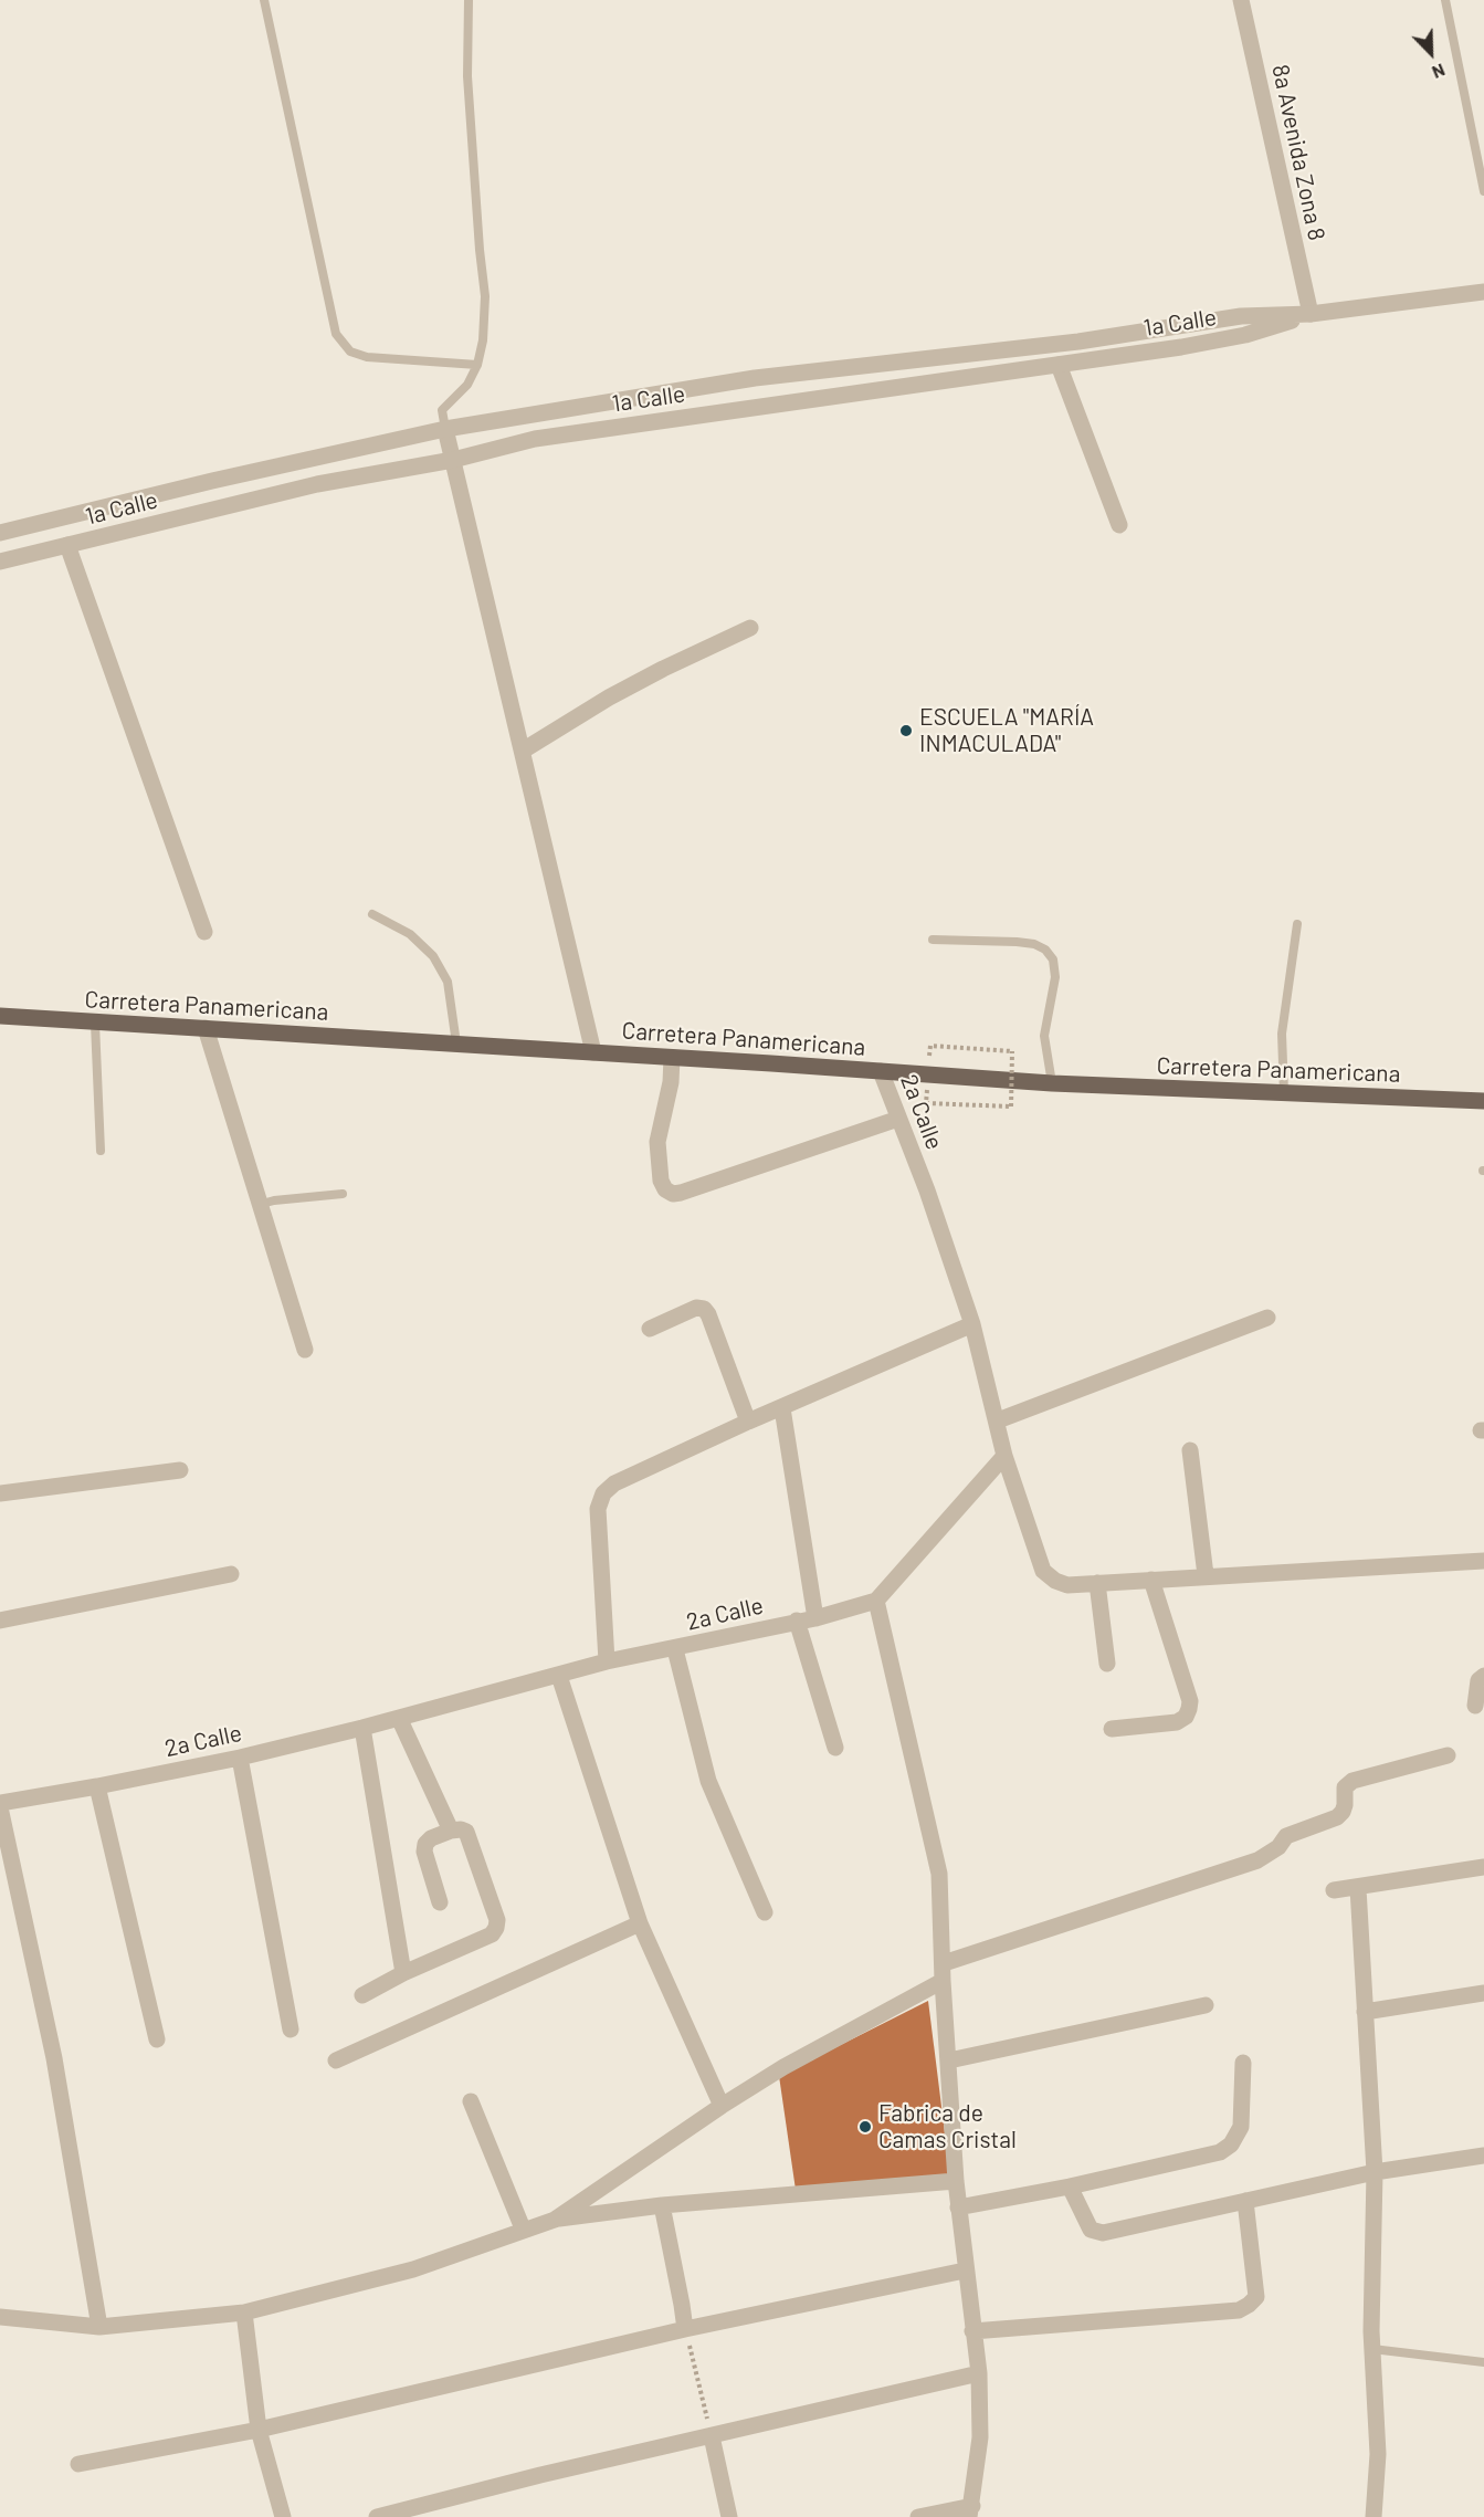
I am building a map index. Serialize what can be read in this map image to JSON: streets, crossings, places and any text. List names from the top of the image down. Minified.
{"streets":{"main road":["Carretera Panamericana"],"street":["8a Avenida Zona 8","1a Calle","2a Calle"]},"crossings":[["8a Avenida Zona 8","1a Calle"],["Carretera Panamericana","2a Calle"]],"places":["ESCUELA \"MARÍA INMACULADA\"","Fabrica de Camas Cristal"],"north":"bottom right"}
